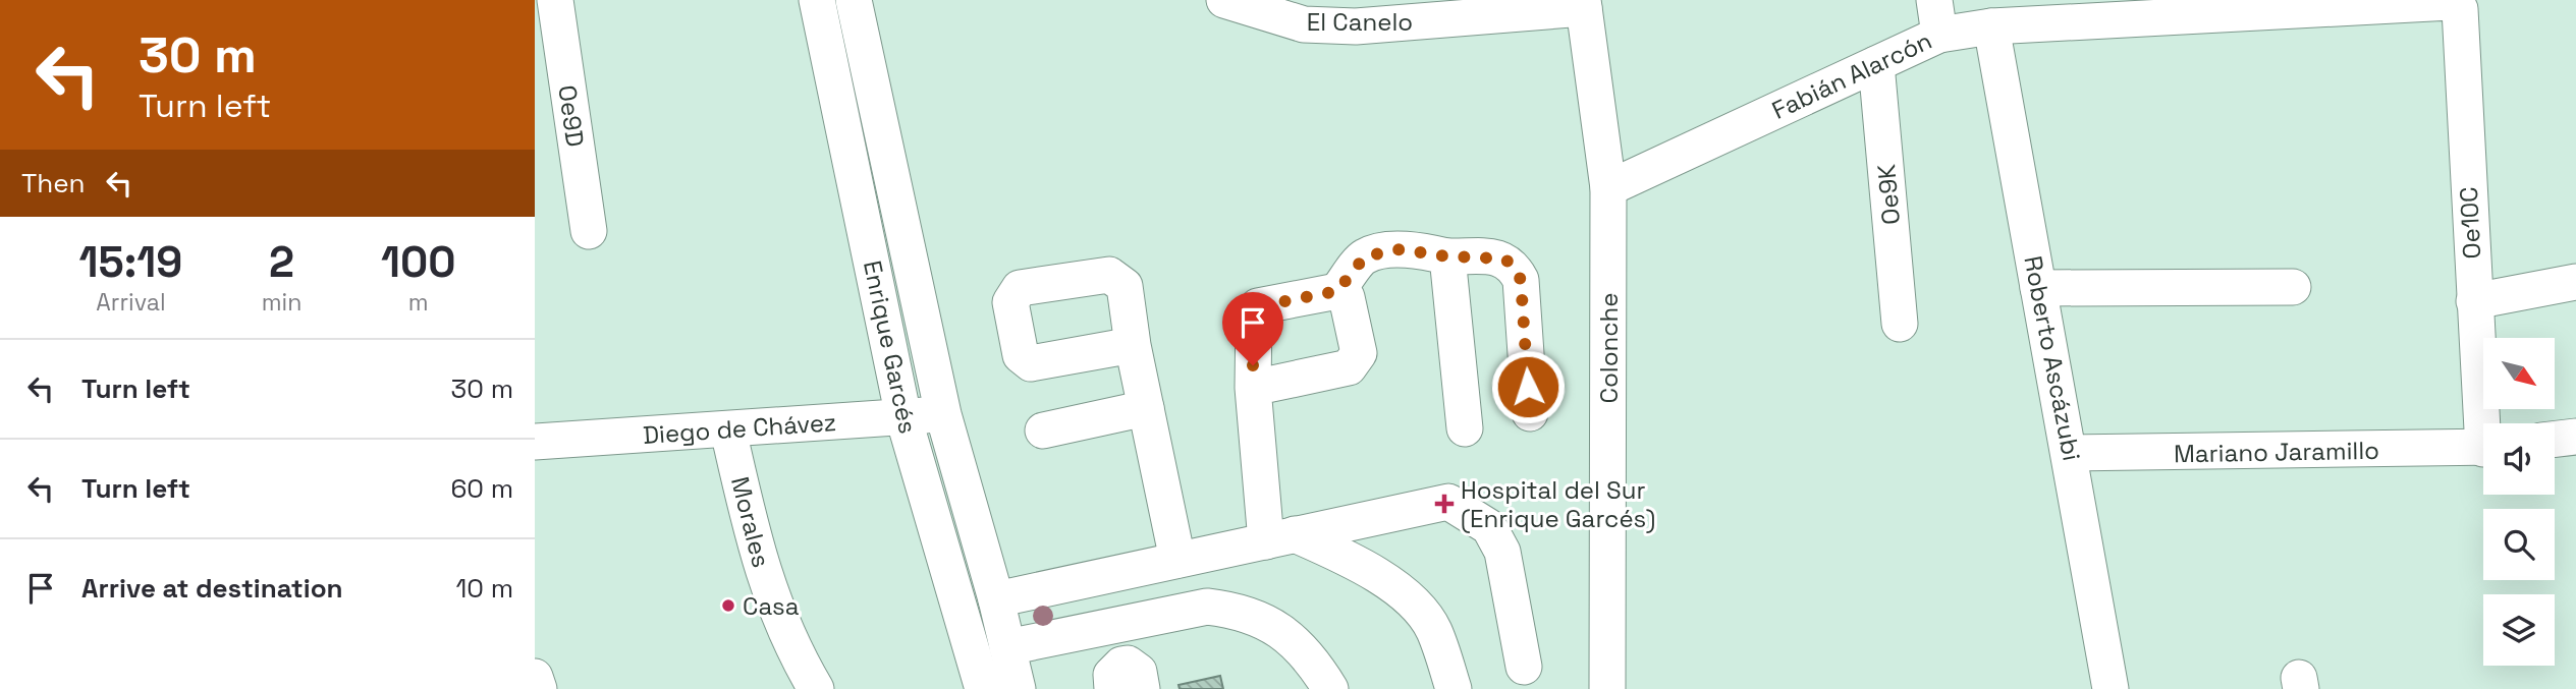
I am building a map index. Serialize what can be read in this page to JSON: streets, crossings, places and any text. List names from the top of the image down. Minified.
{"streets":{"street":["El Canelo","Fabián Alarcón","Oe9D","Oe9K","Oe10C","Enrique Garcés","Colonche","Roberto Ascázubi","Diego de Chávez","Mariano Jaramillo","Morales"]},"crossings":[["El Canelo","Colonche"],["Fabián Alarcón","Oe9K"],["Fabián Alarcón","Oe10C"],["Fabián Alarcón","Colonche"],["Fabián Alarcón","Roberto Ascázubi"],["Enrique Garcés","Diego de Chávez"],["Roberto Ascázubi","Mariano Jaramillo"],["Diego de Chávez","Morales"]],"places":{"health":["Hospital del Sur (Enrique Garcés)"],"other":["Casa"]},"north":"bottom right","page":{"turn":["30 m","Turn left"],"then":"Then","eta":["15:19","Arrival","2","min","100","m"],"list":[{"name":"Turn left","value":"30 m"},{"name":"Turn left","value":"60 m"},{"name":"Arrive at destination","value":"10 m"}]}}
